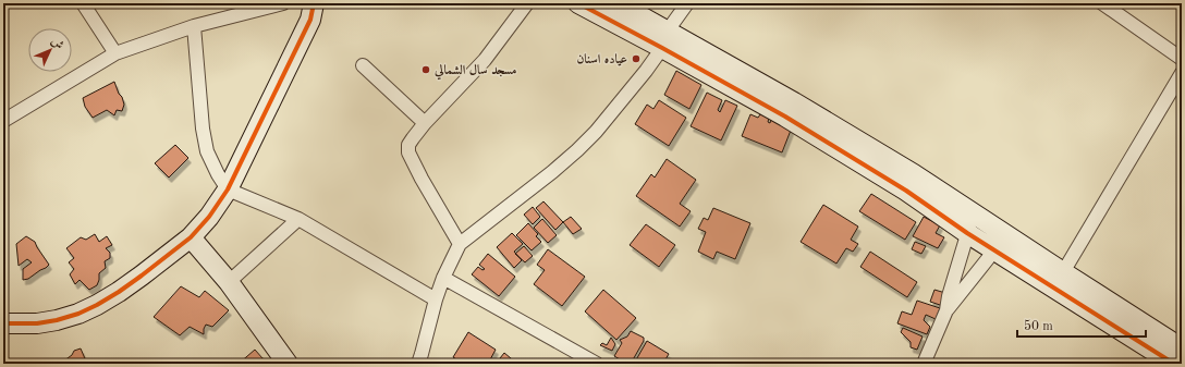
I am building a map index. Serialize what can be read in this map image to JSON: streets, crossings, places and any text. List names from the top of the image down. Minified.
{"places":["عياده اسنان","مسجد سال الشمالي"],"scale_bar":"50 m","north":"top right"}
